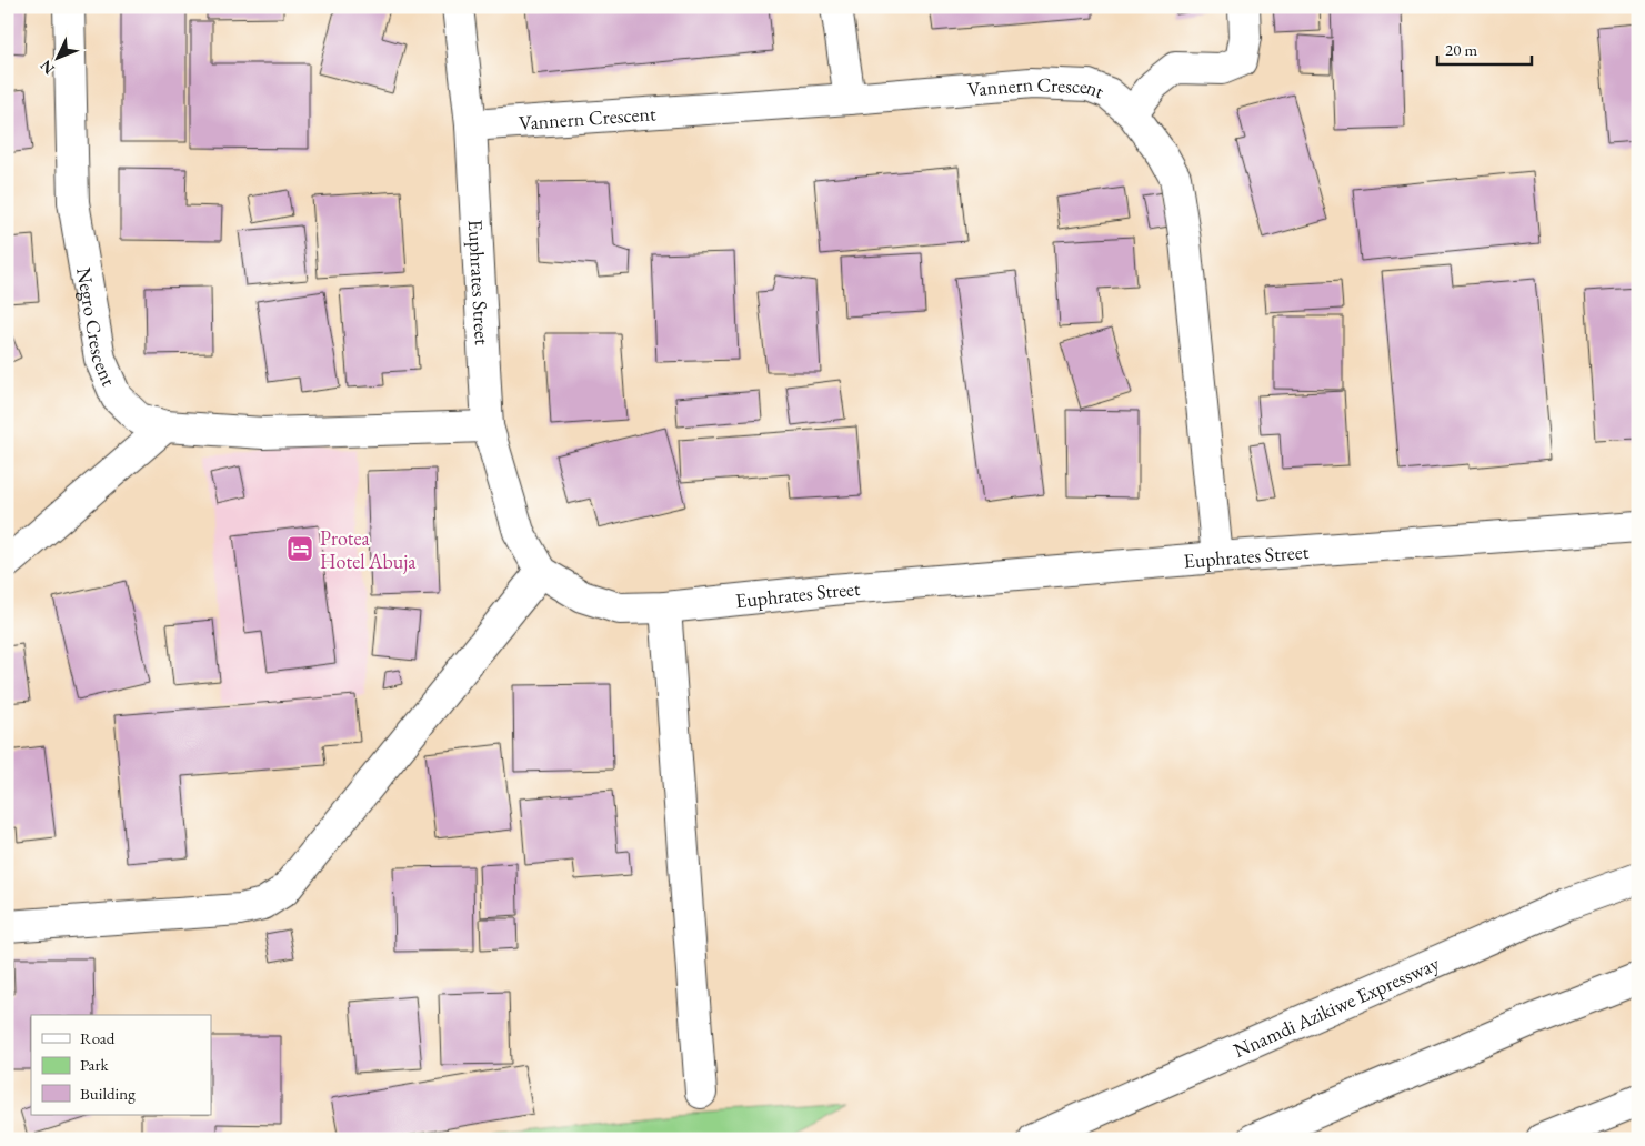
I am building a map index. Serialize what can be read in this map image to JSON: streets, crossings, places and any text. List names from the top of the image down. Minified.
{"streets":{"main road":["Vannern Crescent","Euphrates Street","Negro Crescent","Nnamdi Azikiwe Expressway"]},"crossings":[["Vannern Crescent","Euphrates Street"],["Euphrates Street","Negro Crescent"]],"places":{"hotel":["Protea Hotel Abuja"]},"legend":["Road","Park","Building"],"scale_bar":"20 m","north":"bottom left"}
